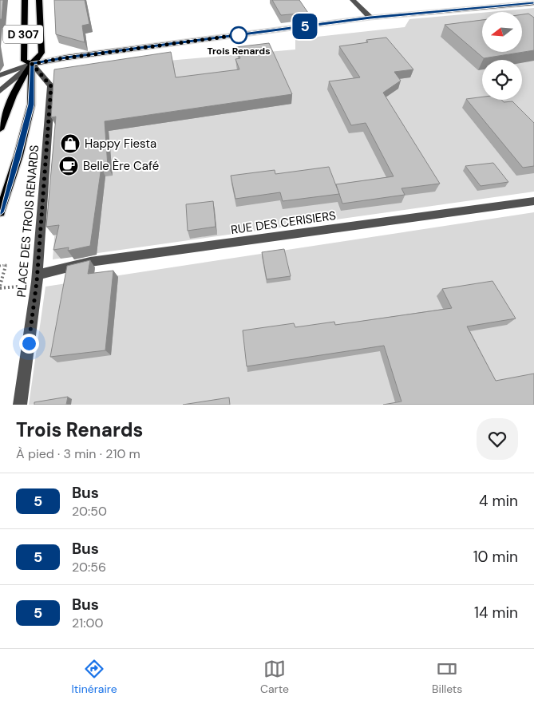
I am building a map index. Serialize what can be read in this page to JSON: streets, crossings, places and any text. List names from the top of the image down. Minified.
{"streets":{"main road":["D 307"],"street":["PLACE DES TROIS RENARDS","RUE DES CERISIERS"]},"crossings":[["D 307","PLACE DES TROIS RENARDS"],["PLACE DES TROIS RENARDS","RUE DES CERISIERS"]],"places":{"other":["Trois Renards"],"shop":["Happy Fiesta"],"cafe":["Belle Ère Café"]},"lines":["bus line 5"],"north":"left","page":{"on_map":"5","heading":["Trois Renards","À pied · 3 min · 210 m"],"list":[{"mark":"5","name":"Bus","note":"20:50","value":"4 min"},{"mark":"5","name":"Bus","note":"20:56","value":"10 min"},{"mark":"5","name":"Bus","note":"21:00","value":"14 min"}],"tabs":["Itinéraire","Carte","Billets"]}}
